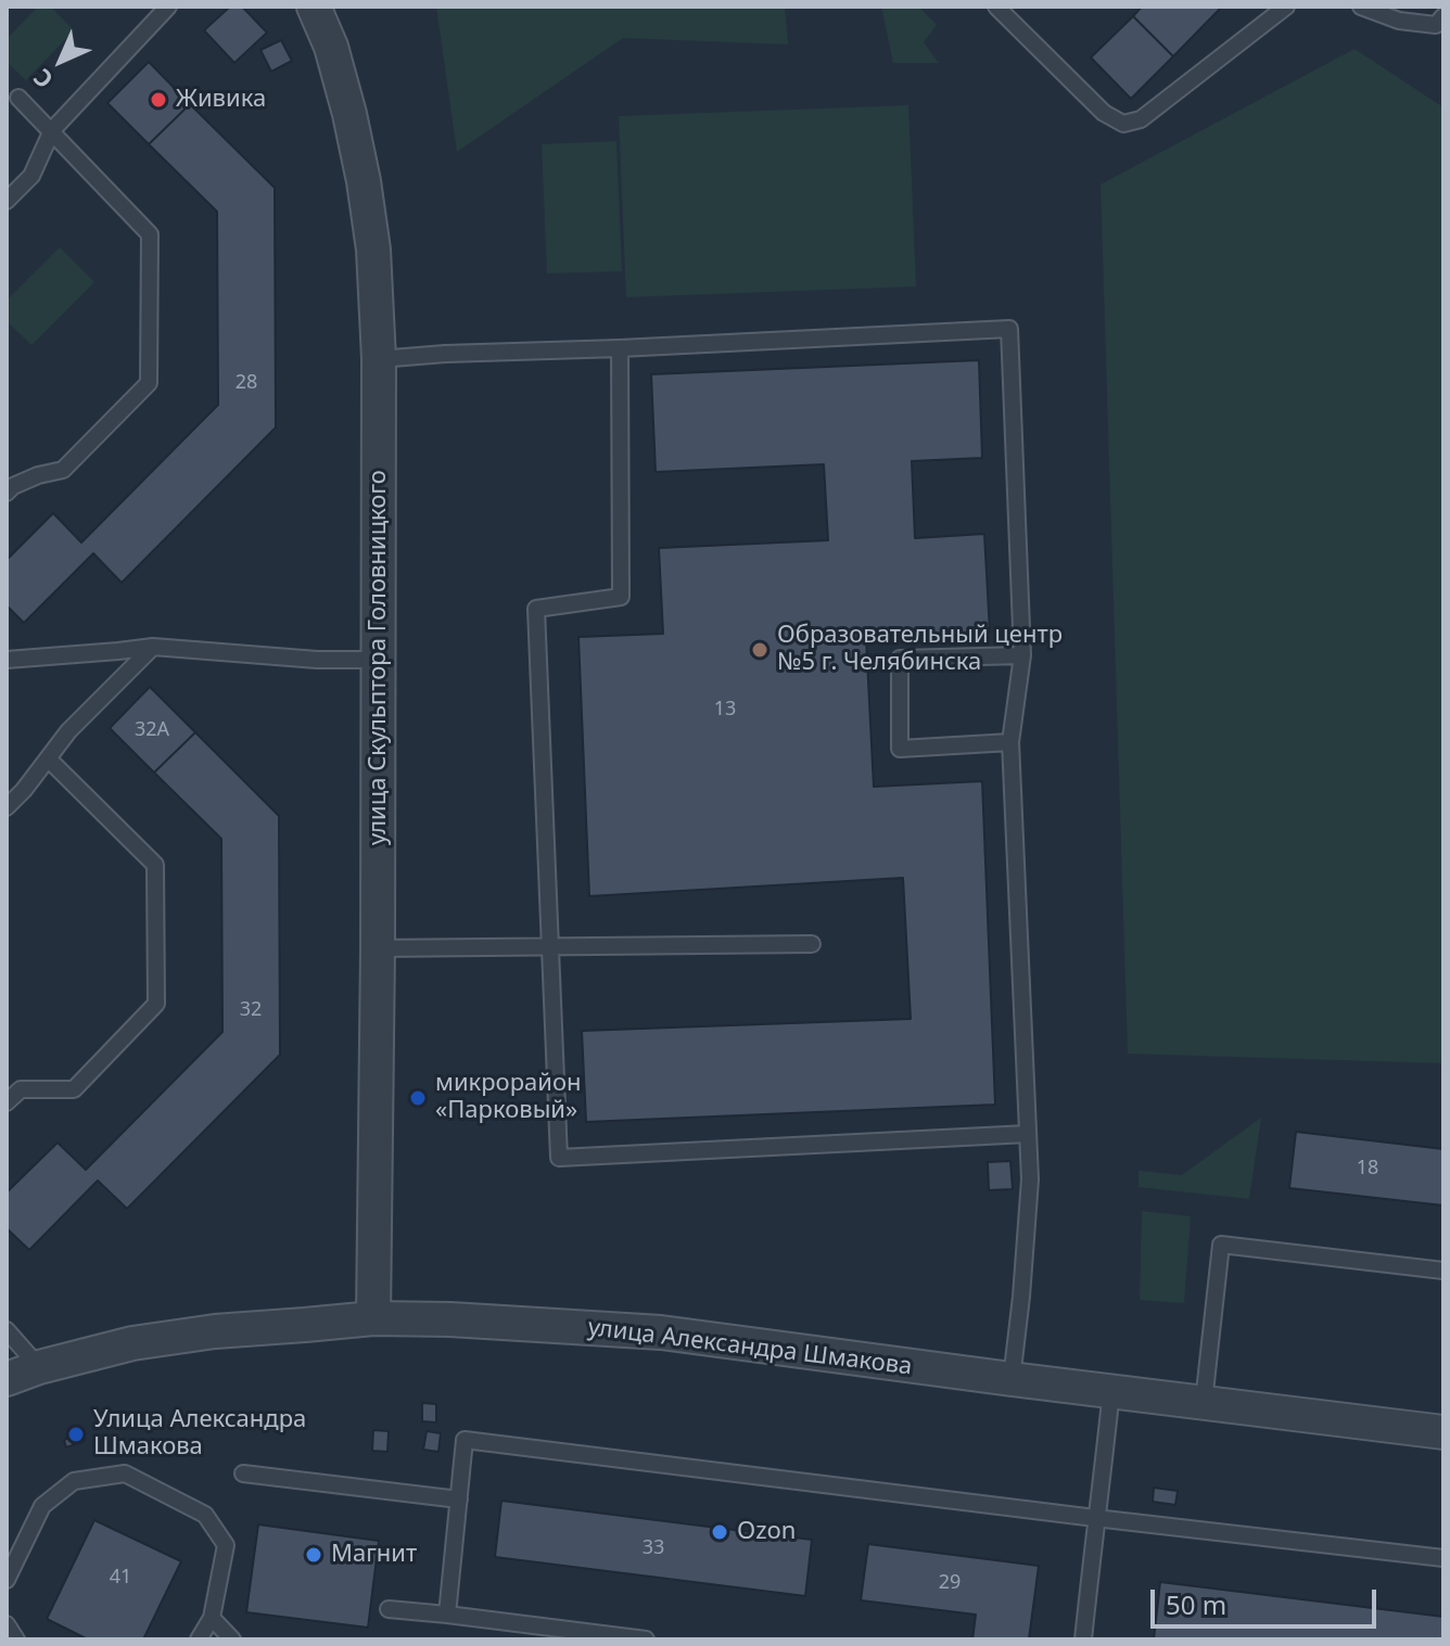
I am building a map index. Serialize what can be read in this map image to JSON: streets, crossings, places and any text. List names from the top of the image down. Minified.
{"streets":{"street":["улица Скульптора Головницкого","улица Александра Шмакова"]},"crossings":[["улица Скульптора Головницкого","улица Александра Шмакова"]],"places":["Живика","Образовательный центр №5 г. Челябинска","микрорайон «Парковый»","Улица Александра Шмакова","Ozon","Магнит"],"house_numbers":["28","13","32А","32","18","33","41","29"],"scale_bar":"50 m","north":"bottom left"}
